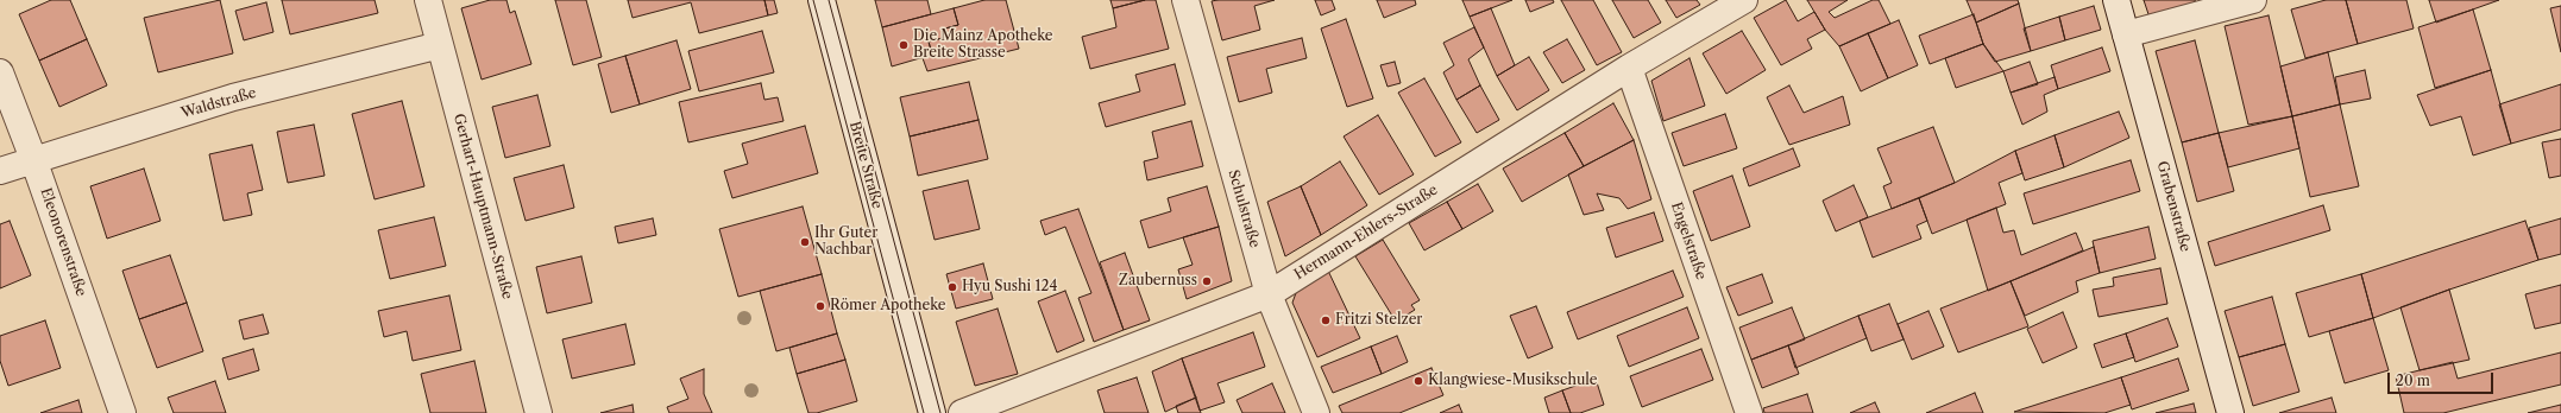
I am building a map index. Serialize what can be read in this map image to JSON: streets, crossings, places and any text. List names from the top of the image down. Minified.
{"streets":{"street":["Waldstraße","Breite Straße","Gerhart-Hauptmann-Straße","Grabenstraße","Schulstraße","Hermann-Ehlers-Straße","Engelstraße","Eleonorenstraße"]},"crossings":[["Waldstraße","Gerhart-Hauptmann-Straße"],["Waldstraße","Eleonorenstraße"],["Schulstraße","Hermann-Ehlers-Straße"],["Hermann-Ehlers-Straße","Engelstraße"]],"places":["Die Mainz Apotheke Breite Strasse","Ihr Guter Nachbar","Zaubernuss","Hyu Sushi 124","Römer Apotheke","Fritzi Stelzer","Klangwiese-Musikschule"],"scale_bar":"20 m"}
